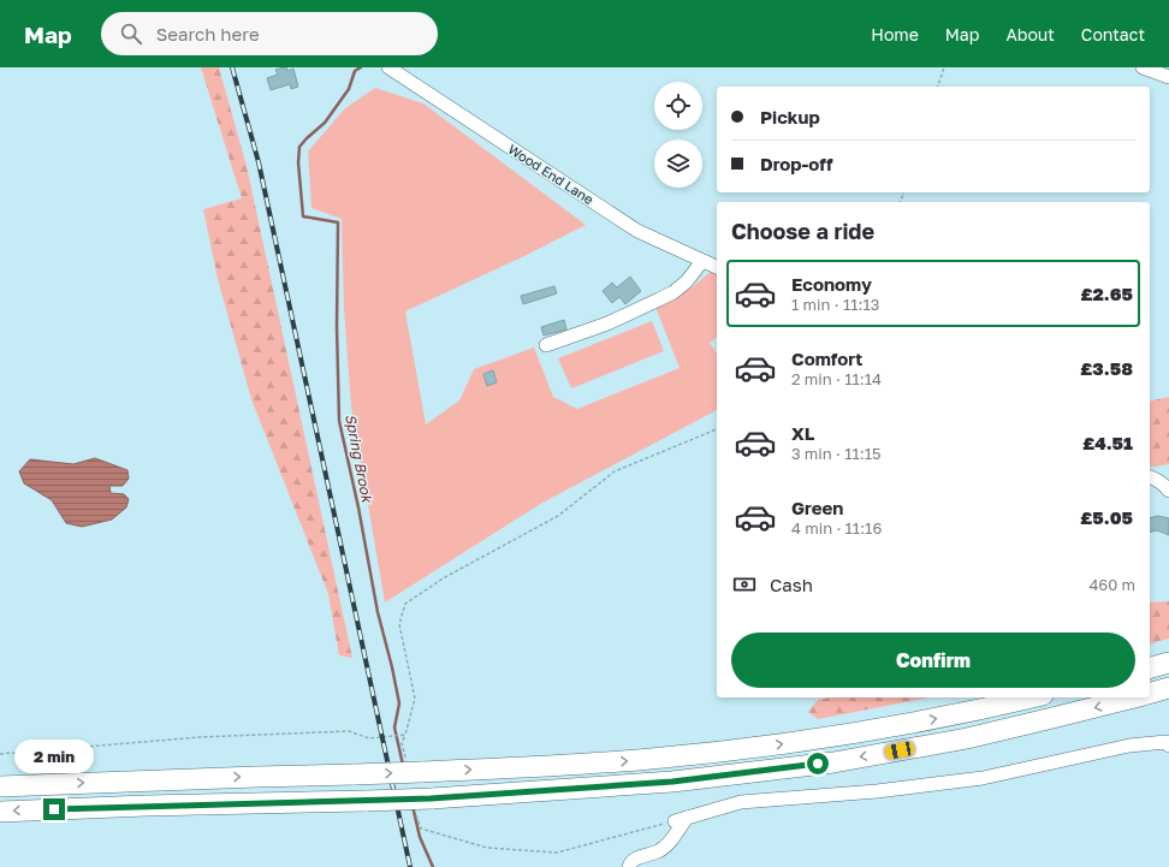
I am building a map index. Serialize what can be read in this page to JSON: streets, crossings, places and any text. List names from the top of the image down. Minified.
{"streets":{"street":["Wood End Lane"]},"water":["Spring Brook"],"page":{"header":"Map","search":"Search here","nav":["Home","Map","About","Contact"],"banner":["Pickup","Drop-off"],"heading":"Choose a ride","list":[{"name":"Economy","note":"1 min · 11:13","value":"£2.65"},{"name":"Comfort","note":"2 min · 11:14","value":"£3.58"},{"name":"XL","note":"3 min · 11:15","value":"£4.51"},{"name":"Green","note":"4 min · 11:16","value":"£5.05"}],"pay":["Cash","460 m"],"buttons":"Confirm","bubble":"2 min"}}
